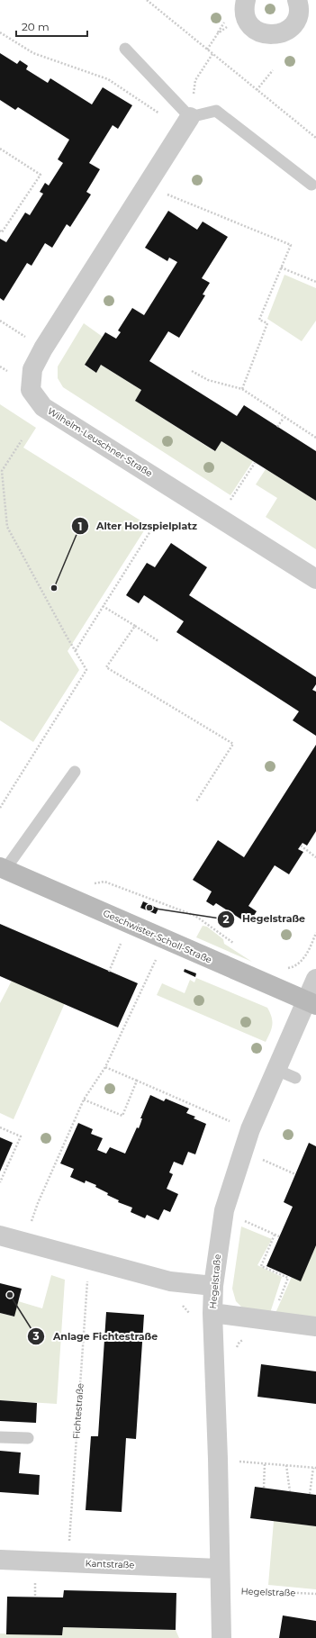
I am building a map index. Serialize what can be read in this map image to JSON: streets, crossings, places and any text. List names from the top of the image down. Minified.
{"streets":{"street":["Wilhelm-Leuschner-Straße","Geschwister-Scholl-Straße","Hegelstraße","Kantstraße"],"path":["Fichtestraße"]},"crossings":[["Geschwister-Scholl-Straße","Hegelstraße"],["Hegelstraße","Kantstraße"],["Fichtestraße","Kantstraße"]],"places":["Alter Holzspielplatz","Hegelstraße","Anlage Fichtestraße"],"scale_bar":"20 m"}
